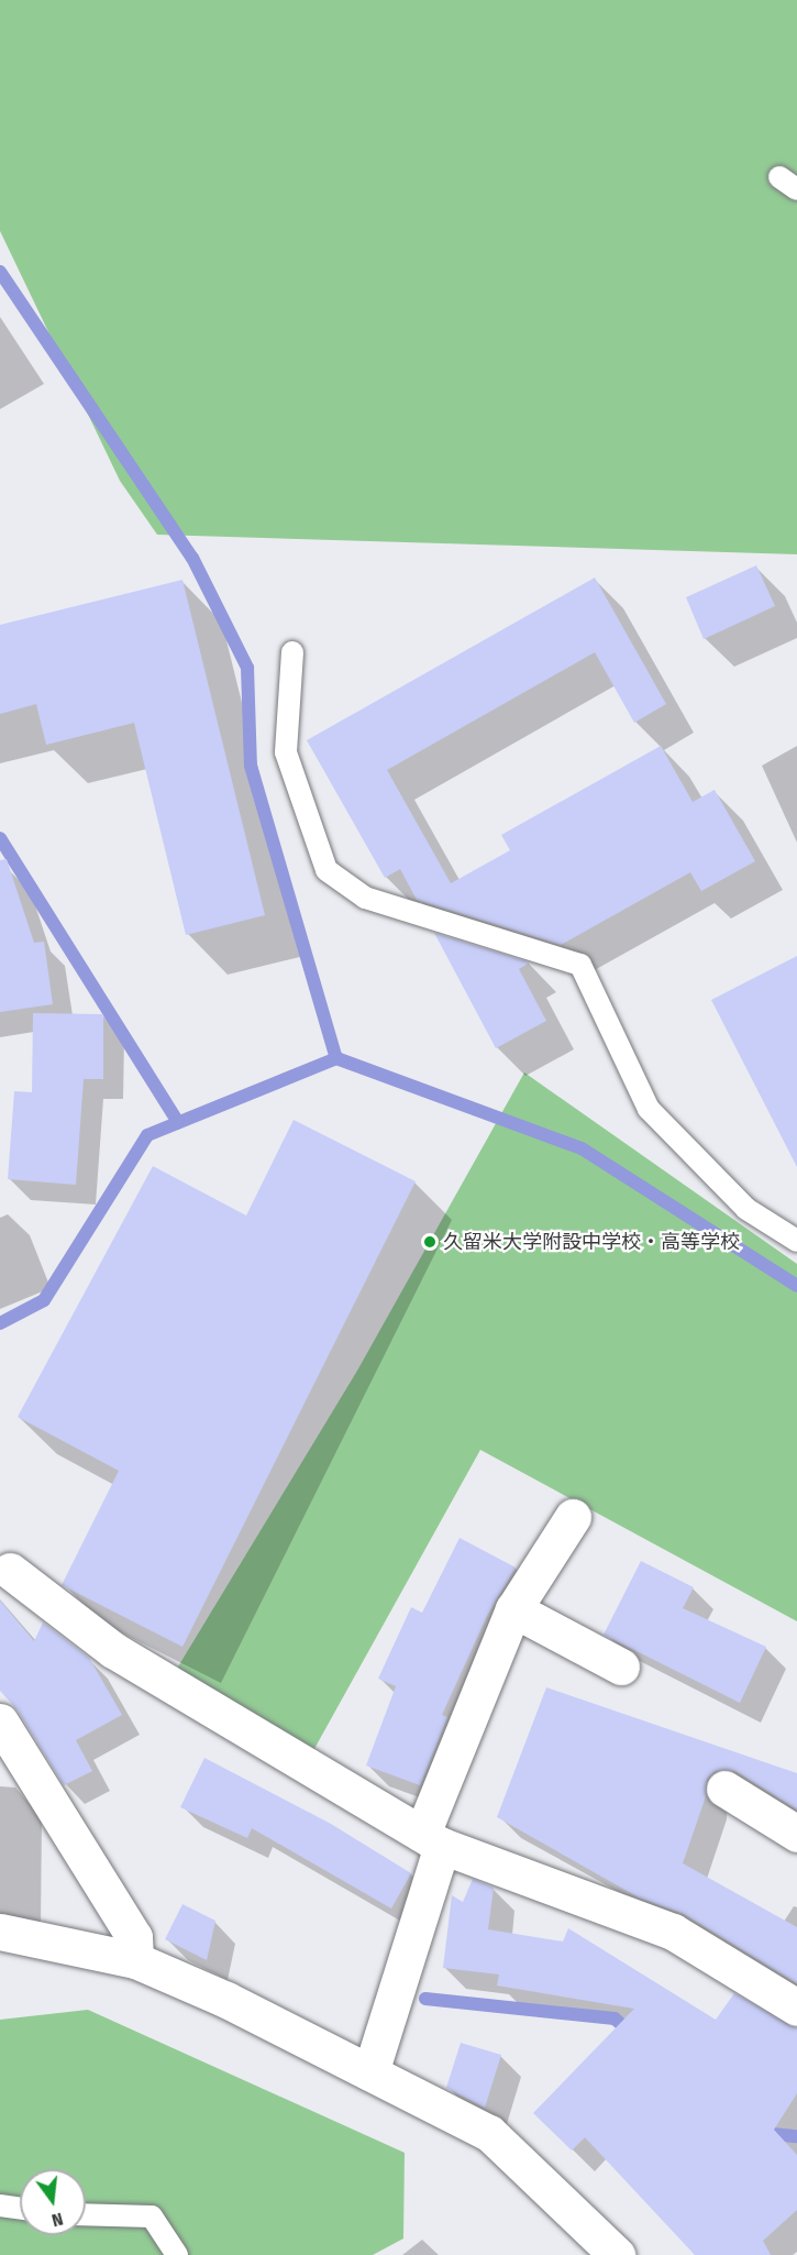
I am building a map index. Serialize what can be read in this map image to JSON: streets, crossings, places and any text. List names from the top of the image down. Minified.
{"places":["久留米大学附設中学校・高等学校"],"north":"bottom"}
